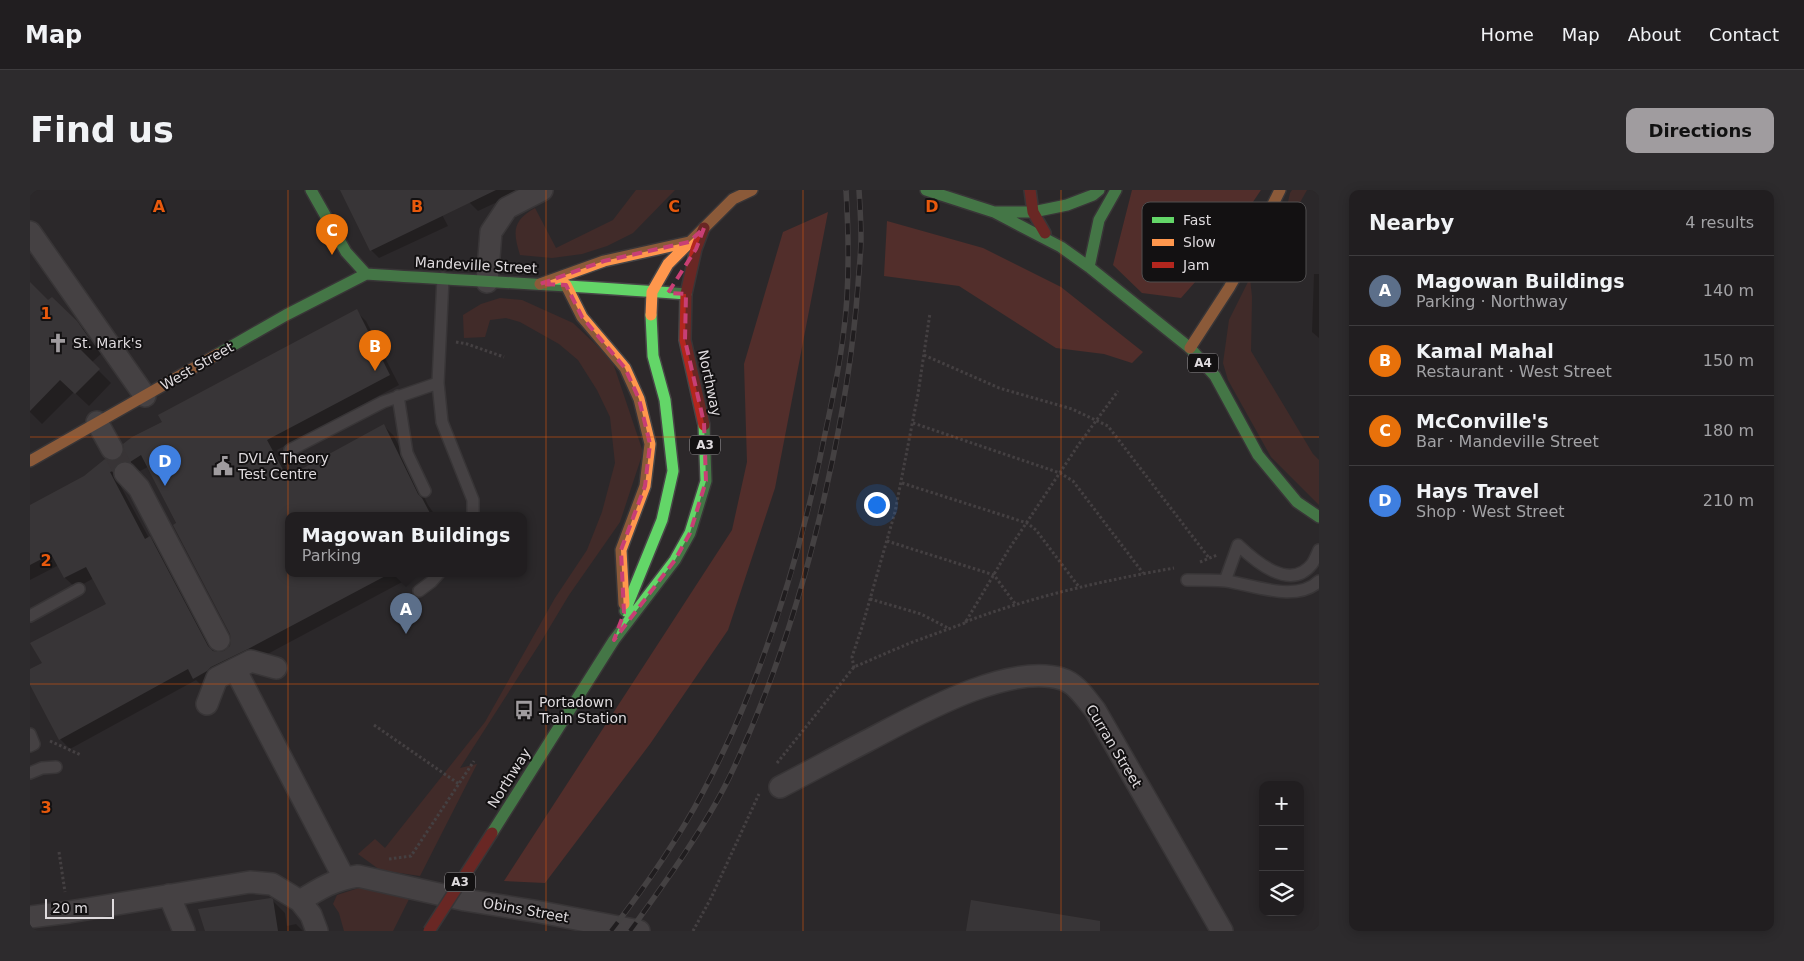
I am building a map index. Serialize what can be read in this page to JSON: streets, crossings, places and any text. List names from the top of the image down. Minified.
{"streets":{"main road":["Mandeville Street","A4","West Street","Northway","A3"],"street":["Curran Street","Obins Street"]},"crossings":[["Mandeville Street","West Street"],["Mandeville Street","Northway"]],"places":{"church":["St. Mark's"],"public building":["DVLA Theory Test Centre"],"bus stop":["Portadown Train Station"]},"legend":["Fast","Slow","Jam"],"scale_bar":"20 m","page":{"header":"Map","nav":["Home","Map","About","Contact"],"buttons":"Directions","title":"Find us","heading":["Nearby","4 results"],"pins":["C","B","D","A"],"list":[{"mark":"A","name":"Magowan Buildings","note":"Parking · Northway","value":"140 m"},{"mark":"B","name":"Kamal Mahal","note":"Restaurant · West Street","value":"150 m"},{"mark":"C","name":"McConville's","note":"Bar · Mandeville Street","value":"180 m"},{"mark":"D","name":"Hays Travel","note":"Shop · West Street","value":"210 m"}],"popup":["Magowan Buildings","Parking"],"map_buttons":["+","−"],"scale":"20 m"},"grid":{"columns":["A","B","C","D"],"rows":["1","2","3"]}}
